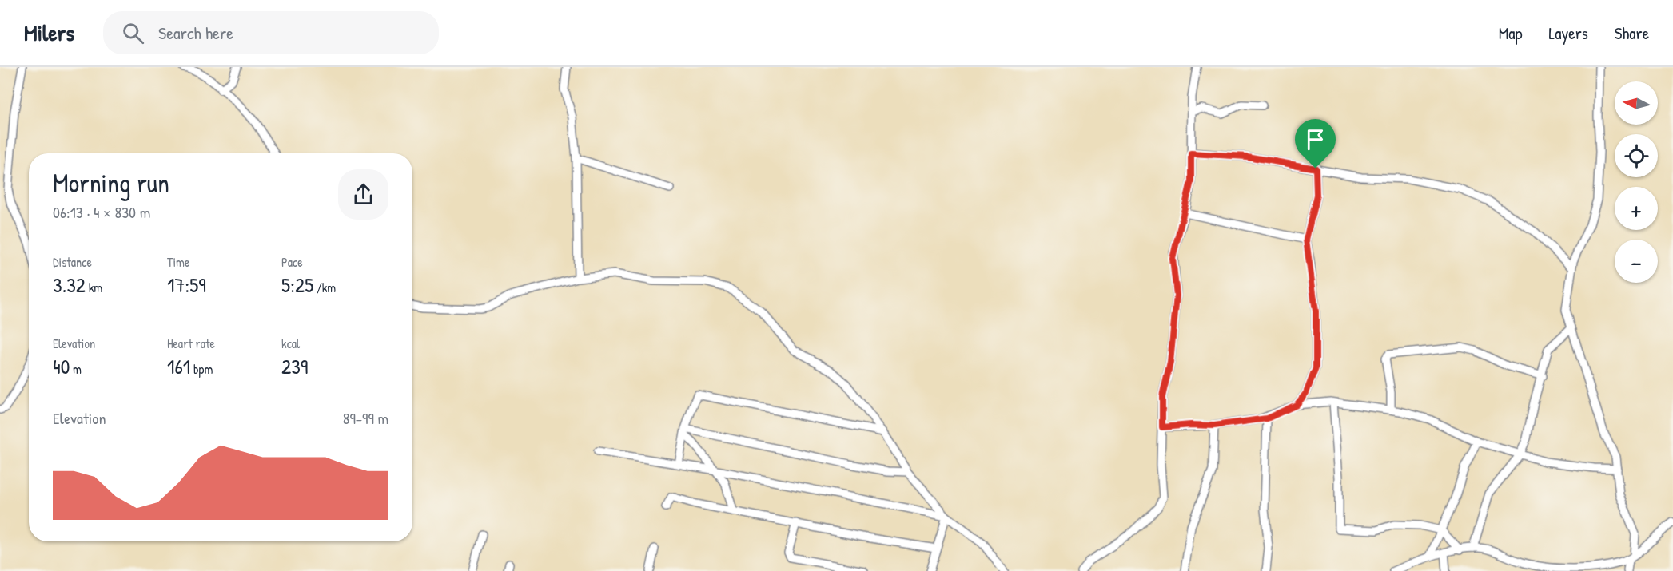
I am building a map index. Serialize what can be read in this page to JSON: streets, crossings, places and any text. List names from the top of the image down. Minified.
{"north":"left","page":{"header":"Milers","search":"Search here","nav":["Map","Layers","Share"],"map_buttons":["+","−"],"heading":["Morning run","06:13 · 4 × 830 m"],"stats":[["Distance","3.32 km"],["Time","17:59"],["Pace","5:25 /km"],["Elevation","40 m"],["Heart rate","161 bpm"],["kcal","239"]],"chart":["Elevation","89–99 m"]}}
